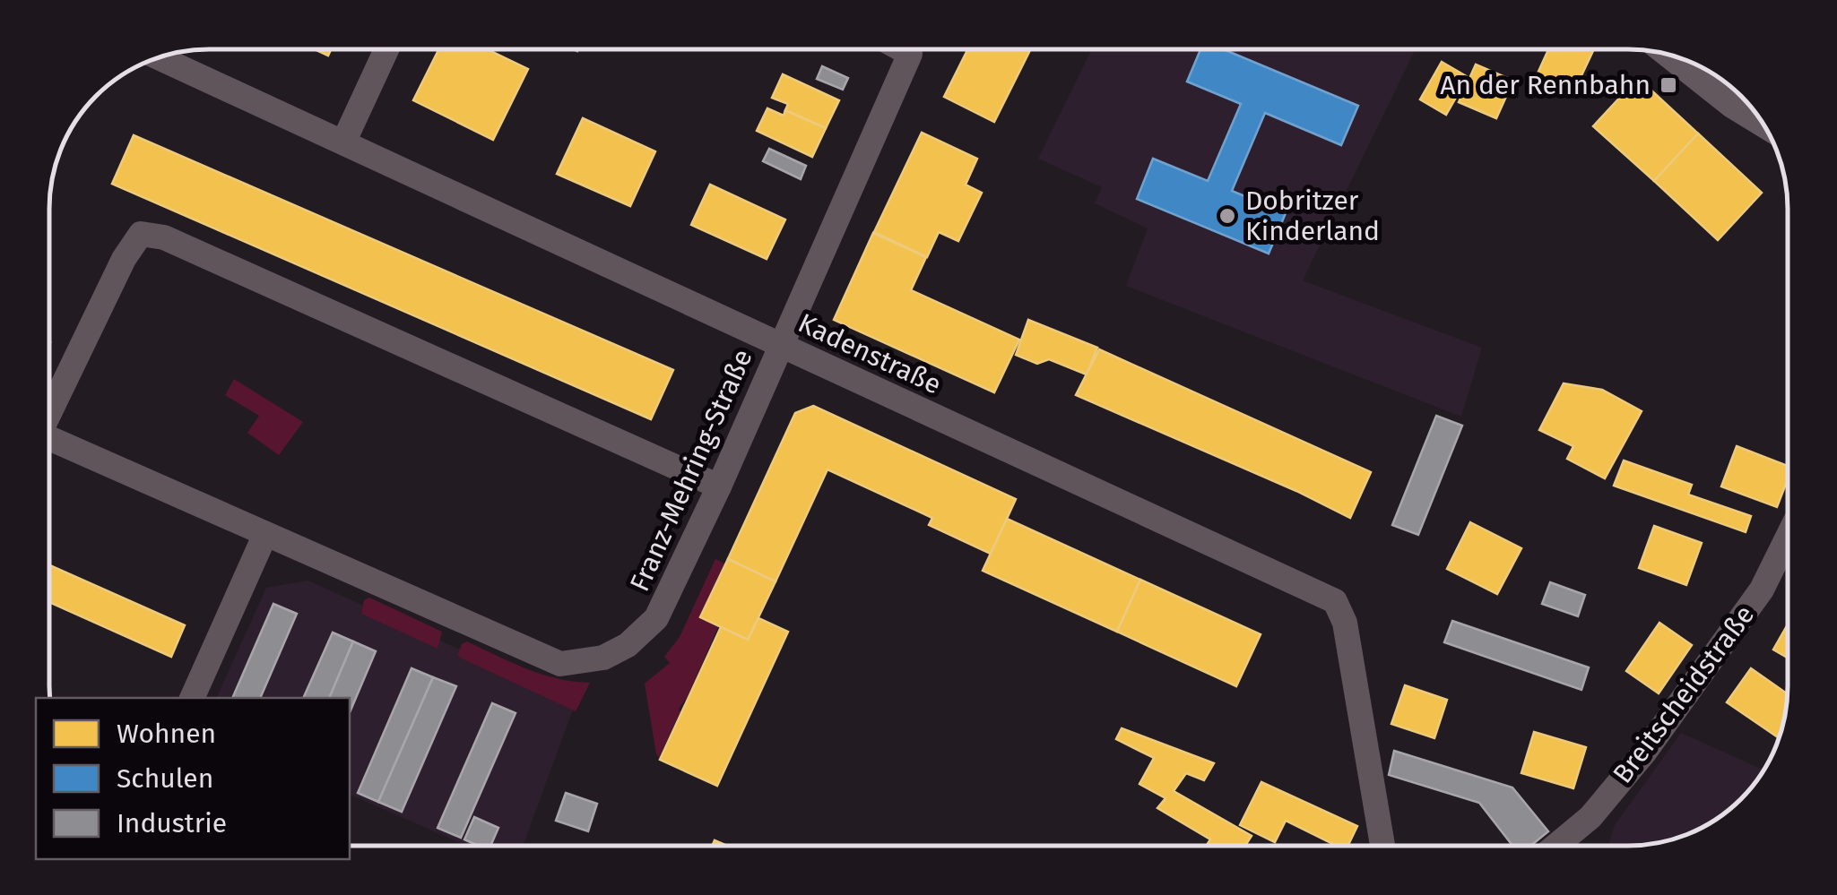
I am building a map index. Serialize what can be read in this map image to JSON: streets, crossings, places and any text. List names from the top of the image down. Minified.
{"streets":{"street":["Kadenstraße","Franz-Mehring-Straße","Breitscheidstraße"]},"crossings":[["Kadenstraße","Franz-Mehring-Straße"]],"places":{"transit":["An der Rennbahn"],"other":["Dobritzer Kinderland"]},"legend":["Wohnen","Schulen","Industrie"]}
